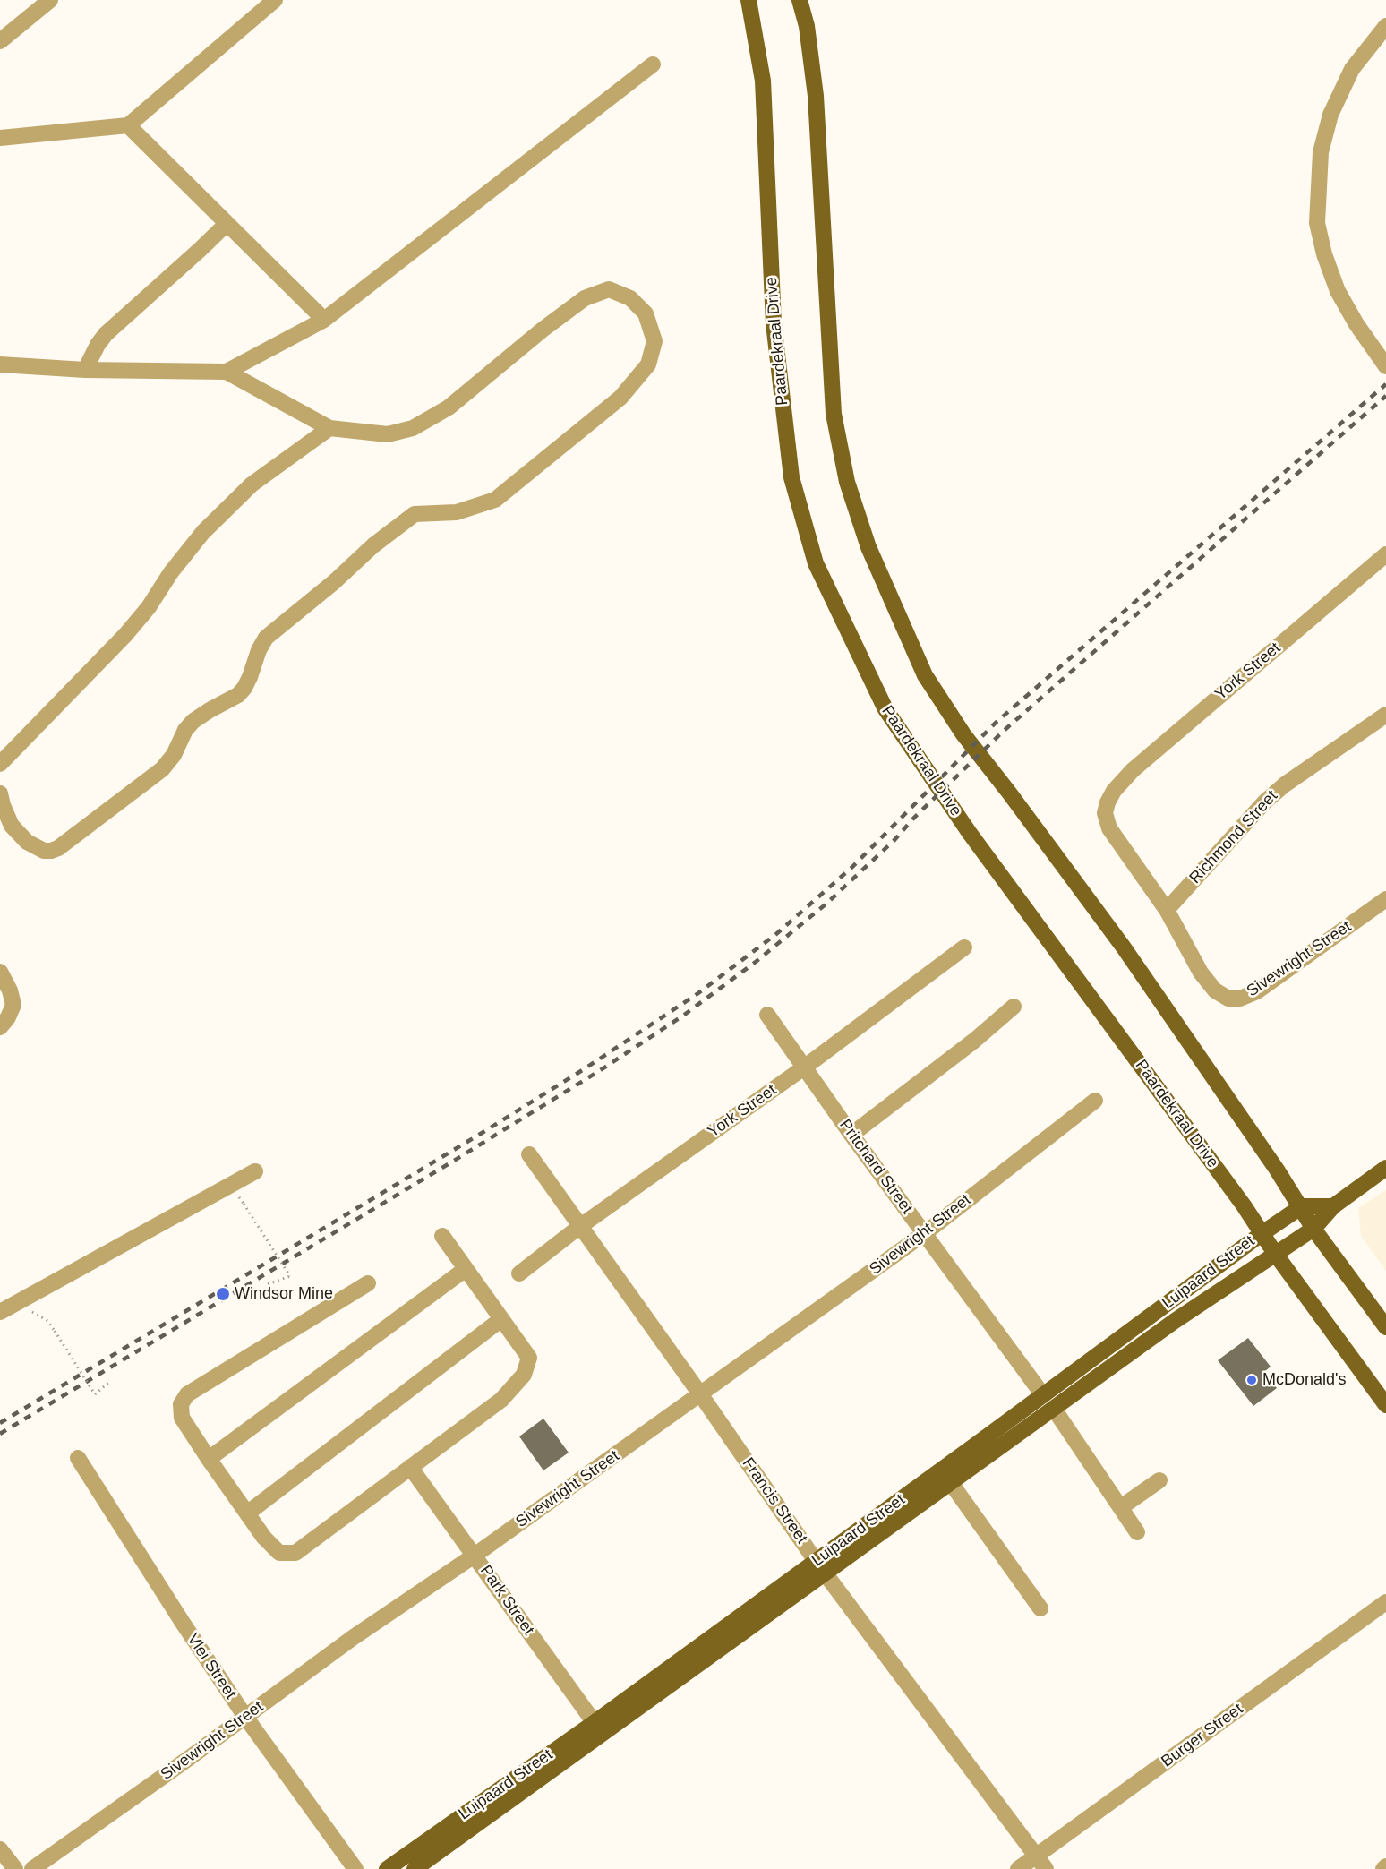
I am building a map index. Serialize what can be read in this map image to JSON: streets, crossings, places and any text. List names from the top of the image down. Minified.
{"streets":{"main road":["Paardekraal Drive","Luipaard Street"],"street":["York Street","Richmond Street","Sivewright Street","Pritchard Street","Francis Street","Park Street","Vlei Street","Burger Street"]},"crossings":[["Paardekraal Drive","Luipaard Street"],["York Street","Sivewright Street"],["York Street","Pritchard Street"],["York Street","Francis Street"],["Richmond Street","Sivewright Street"],["Sivewright Street","Pritchard Street"],["Sivewright Street","Francis Street"],["Sivewright Street","Park Street"],["Sivewright Street","Vlei Street"],["Pritchard Street","Luipaard Street"],["Luipaard Street","Francis Street"],["Luipaard Street","Park Street"],["Francis Street","Burger Street"]],"places":["Windsor Mine","McDonald's"]}
